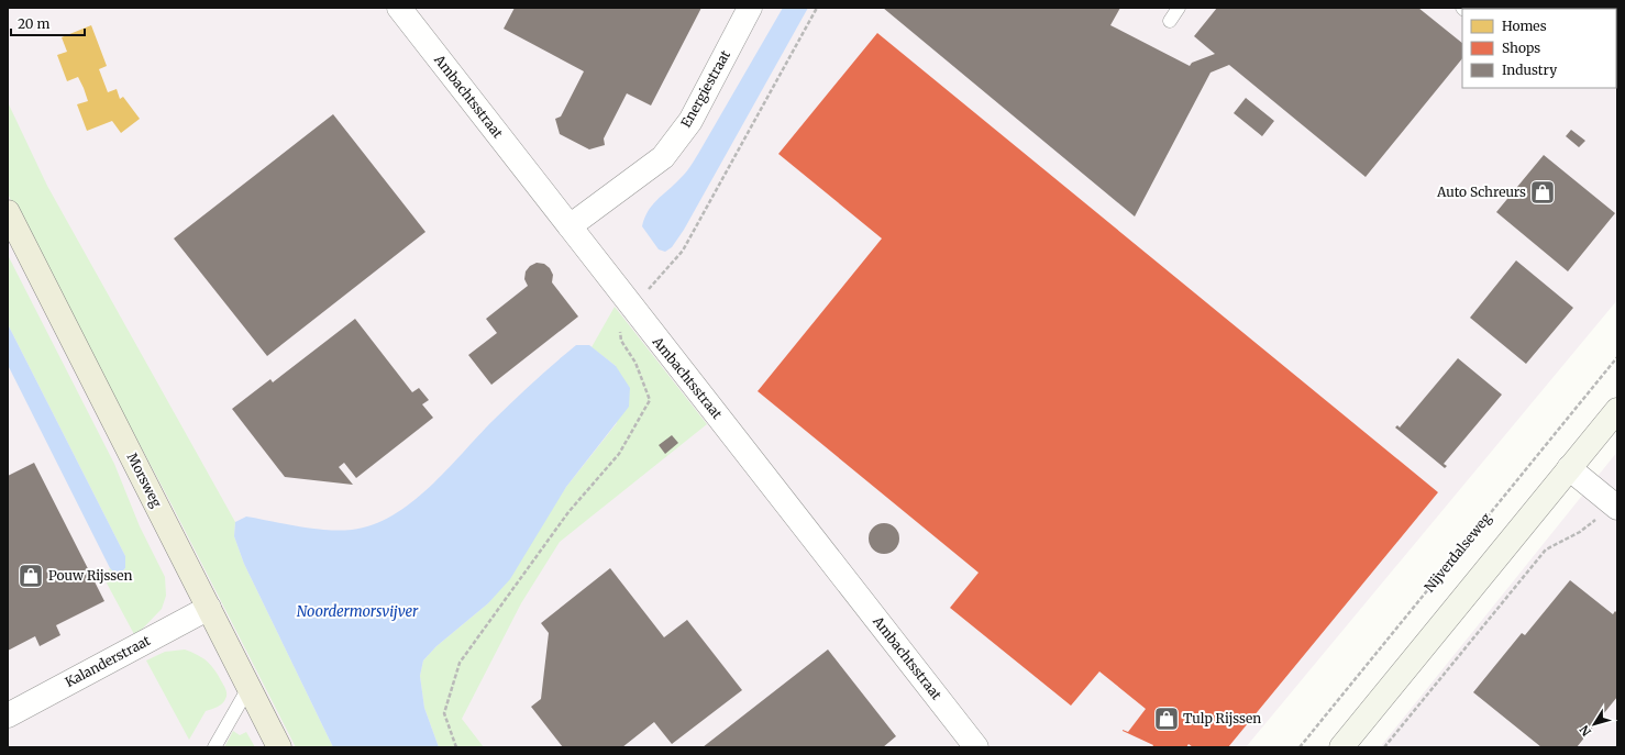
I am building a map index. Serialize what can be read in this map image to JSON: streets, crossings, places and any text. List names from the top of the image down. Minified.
{"streets":{"main road":["Morsweg"],"street":["Energiestraat","Ambachtsstraat","Kalanderstraat"],"path":["Nijverdalseweg"]},"crossings":[["Energiestraat","Ambachtsstraat"],["Morsweg","Kalanderstraat"]],"water":["Noordermorsvijver"],"places":{"shop":["Auto Schreurs","Pouw Rijssen","Tulp Rijssen"]},"legend":["Homes","Shops","Industry"],"scale_bar":"20 m","north":"bottom left"}
